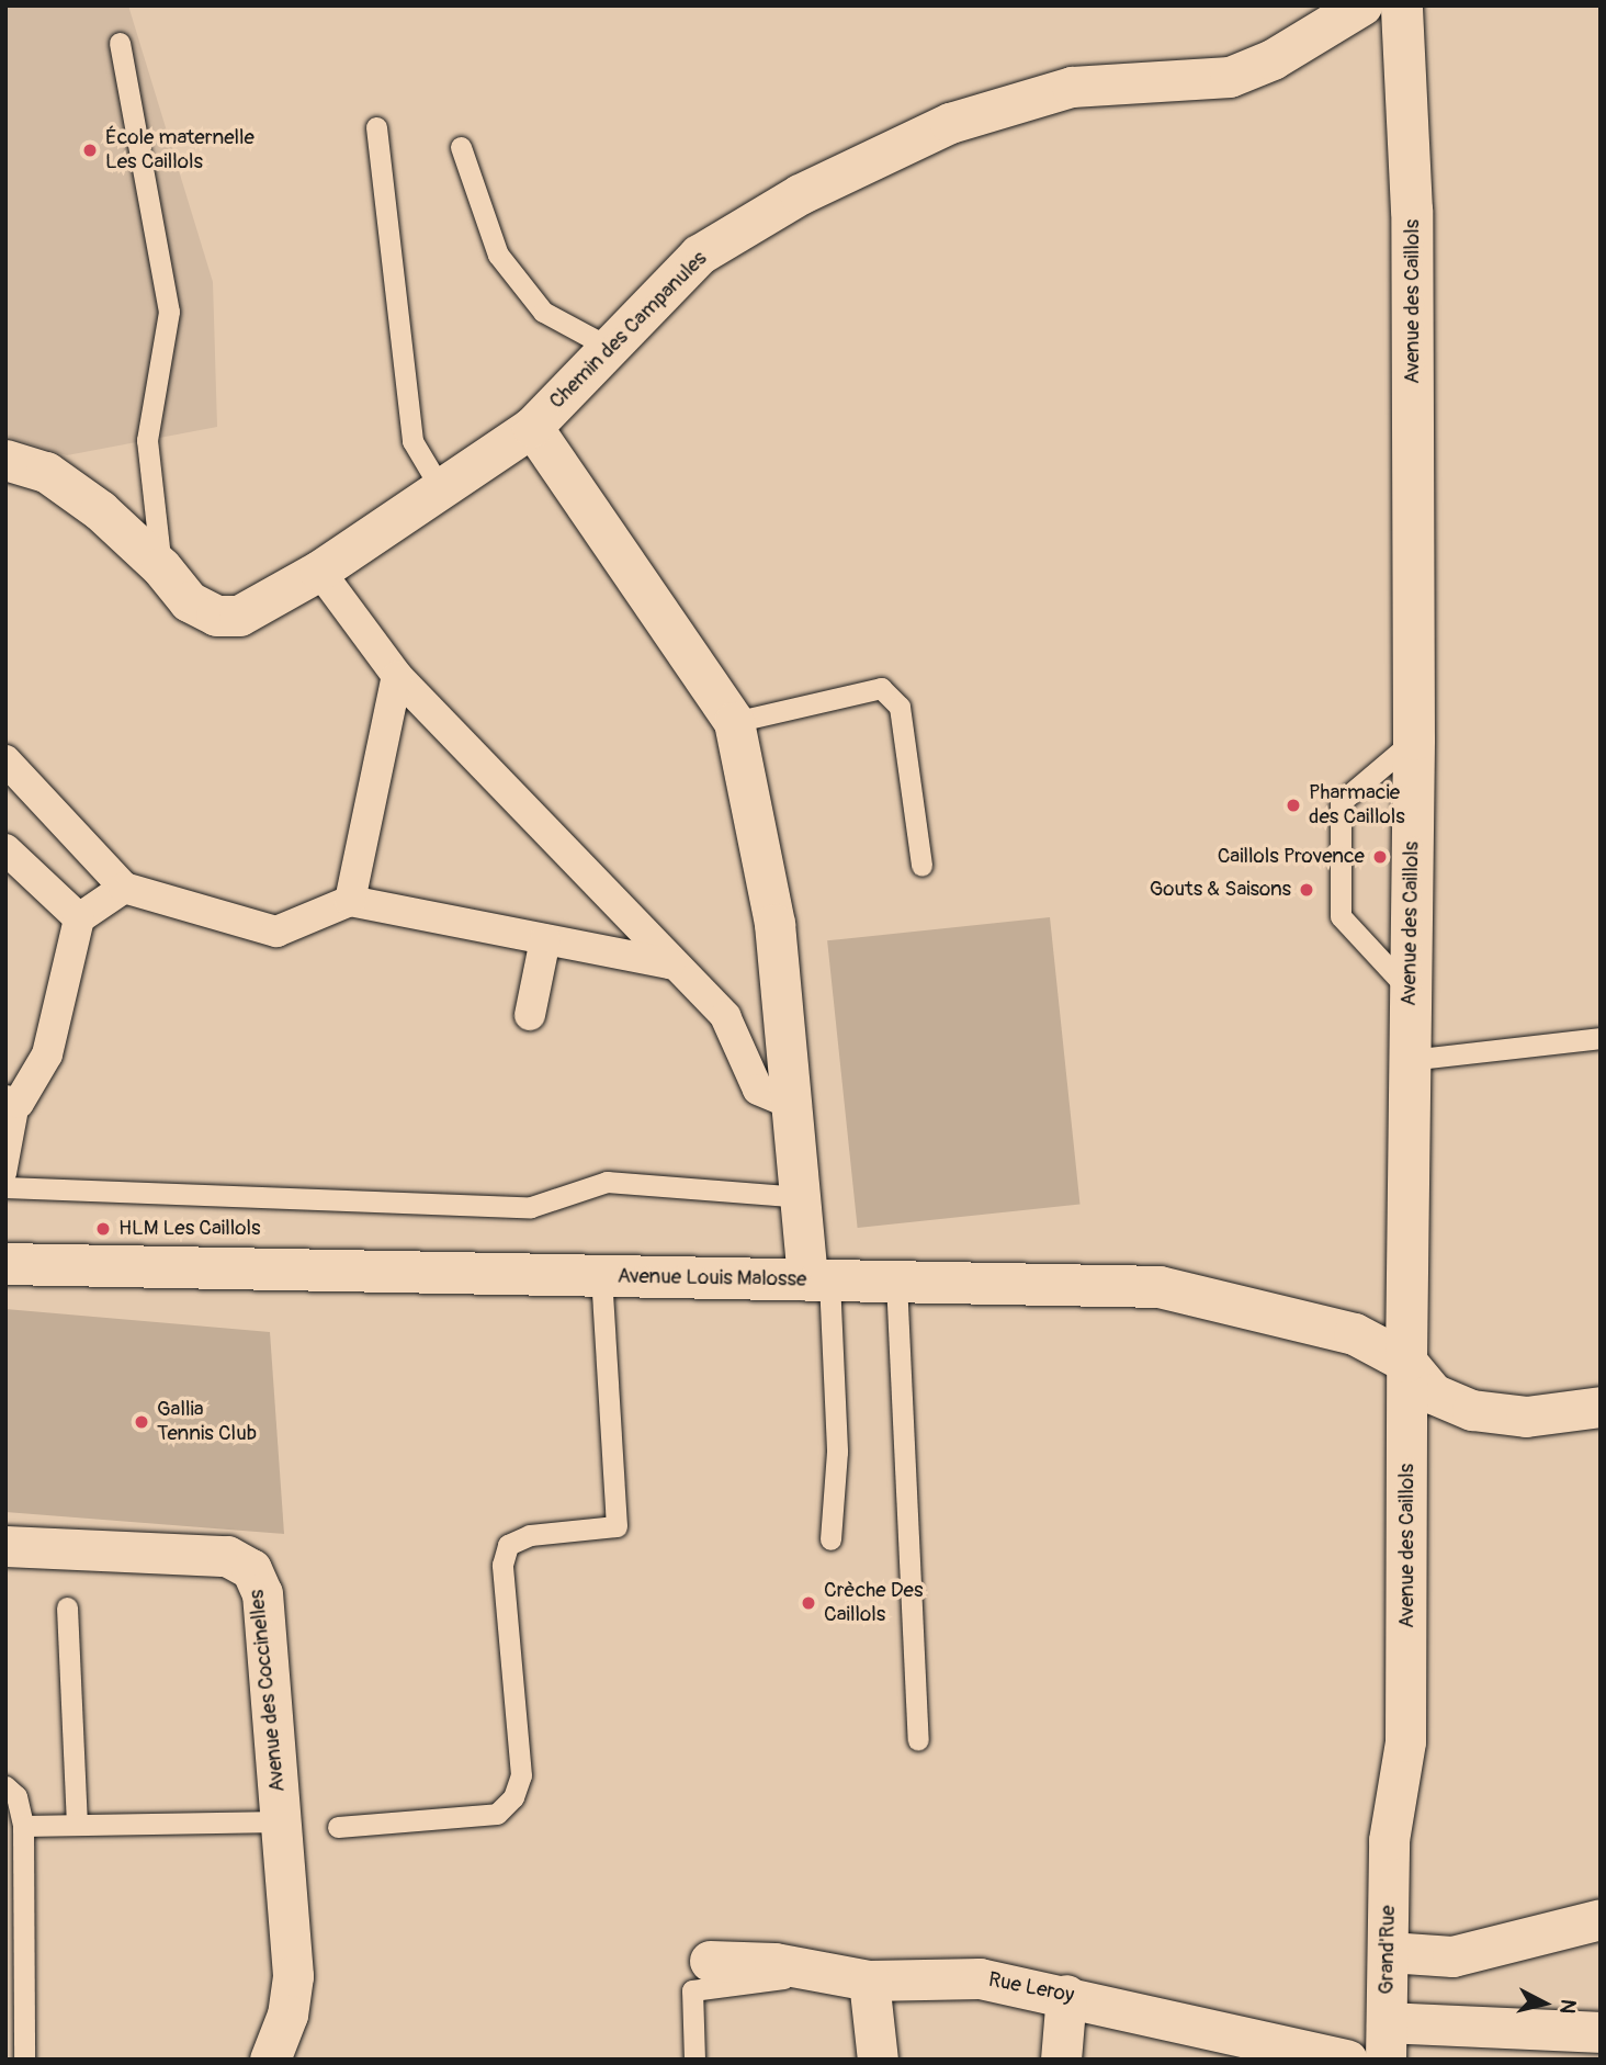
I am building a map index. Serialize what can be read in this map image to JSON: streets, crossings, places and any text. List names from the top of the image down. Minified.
{"streets":{"street":["Avenue des Caillols","Chemin des Campanules","Avenue Louis Malosse","Avenue des Coccinelles","Grand'Rue","Rue Leroy"]},"crossings":[["Avenue des Caillols","Avenue Louis Malosse"],["Avenue des Caillols","Grand'Rue"]],"places":["École maternelle Les Caillols","Pharmacie des Caillols","Caillols Provence","Gouts & Saisons","HLM Les Caillols","Gallia Tennis Club","Crèche Des Caillols"],"north":"right"}
